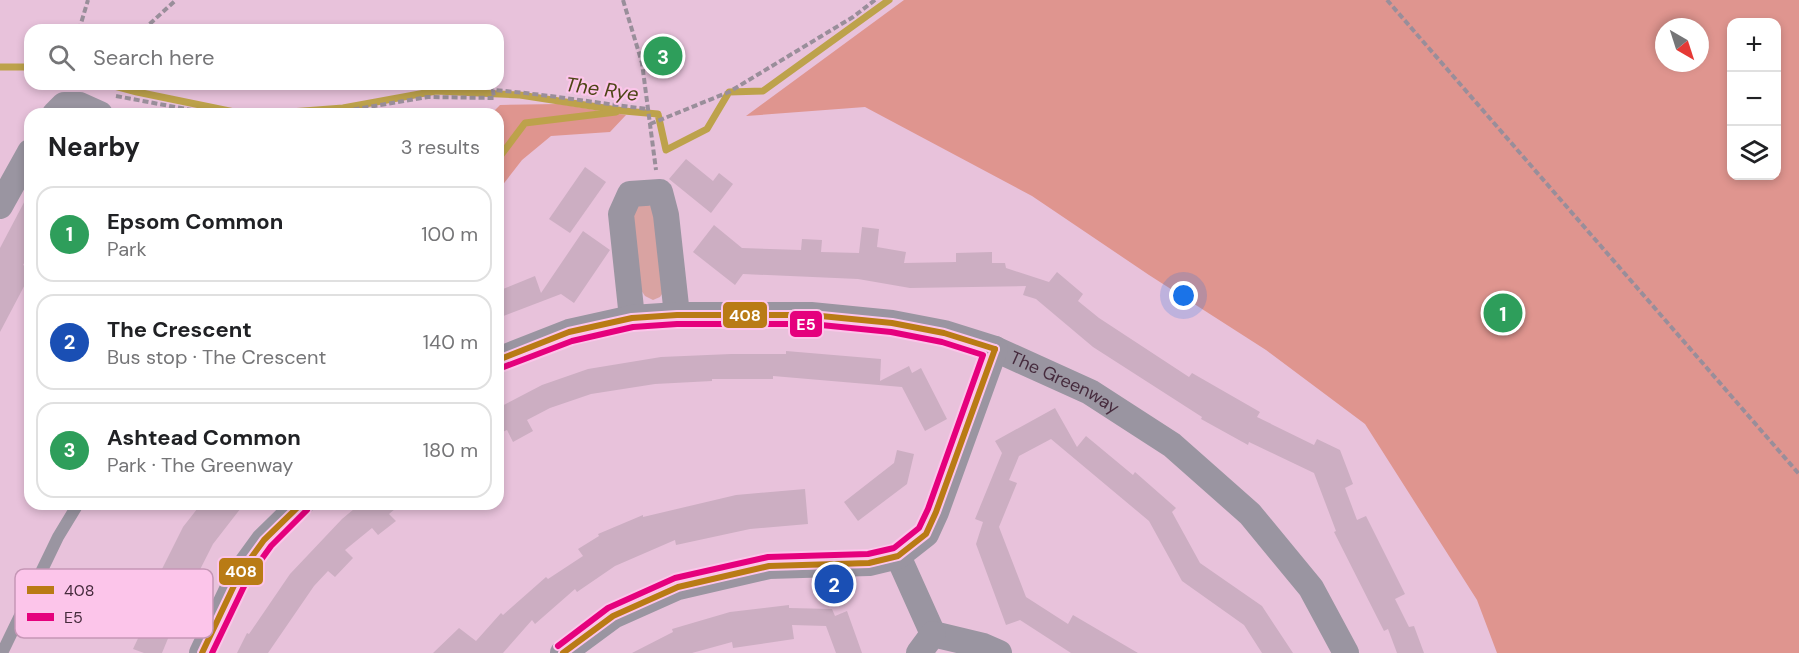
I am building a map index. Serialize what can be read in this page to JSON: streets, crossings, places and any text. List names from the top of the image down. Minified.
{"streets":{"street":["The Greenway"]},"water":["The Rye"],"lines":["transit line 408","transit line E5"],"legend":["408","E5"],"north":"bottom right","page":{"map_buttons":["+","−"],"search":"Search here","pins":["3","1","2"],"heading":["Nearby","3 results"],"list":[{"mark":"1","name":"Epsom Common","note":"Park","value":"100 m"},{"mark":"2","name":"The Crescent","note":"Bus stop · The Crescent","value":"140 m"},{"mark":"3","name":"Ashtead Common","note":"Park · The Greenway","value":"180 m"}]}}
